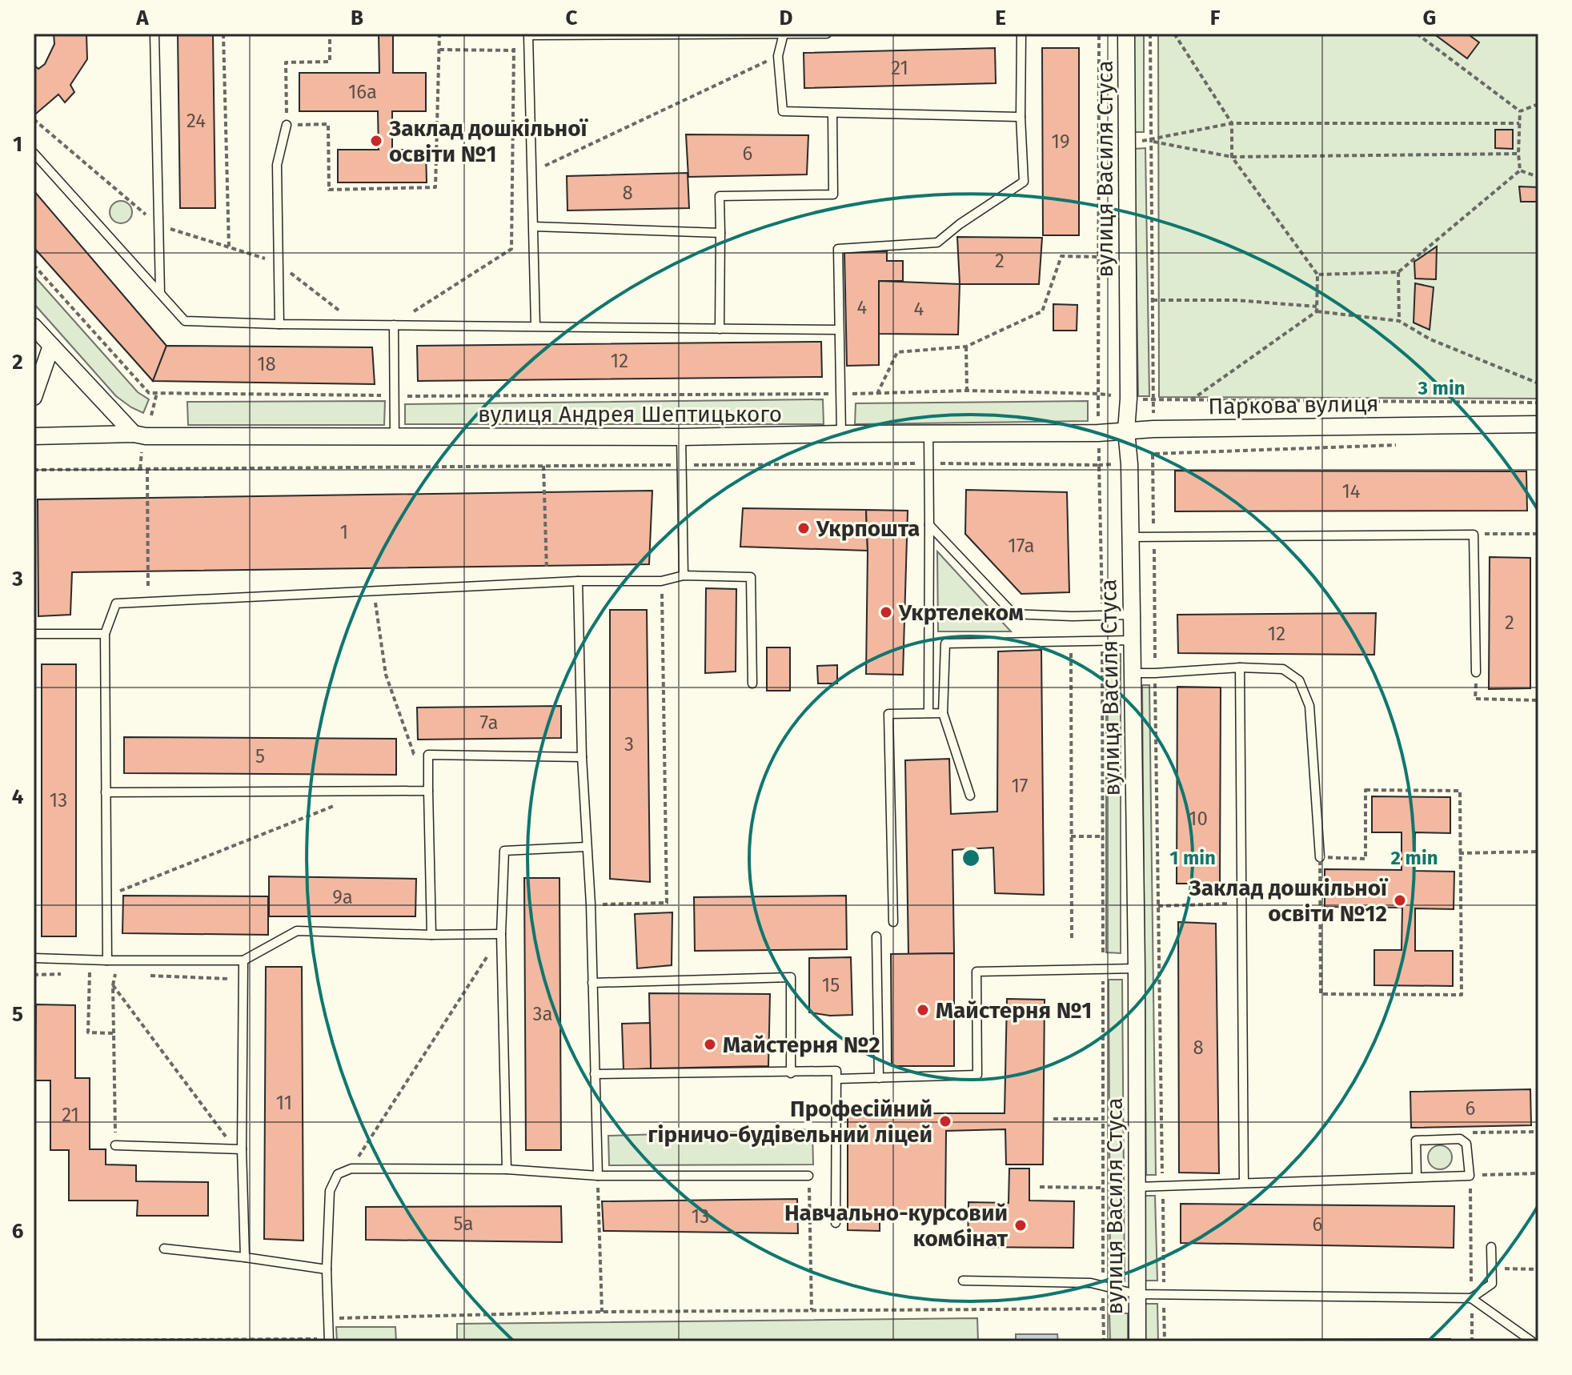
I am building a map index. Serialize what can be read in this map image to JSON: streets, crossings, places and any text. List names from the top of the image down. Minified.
{"streets":{"street":["вулиця Василя Стуса","Паркова вулиця","вулиця Андрея Шептицького"]},"crossings":[["вулиця Василя Стуса","Паркова вулиця"],["вулиця Василя Стуса","вулиця Андрея Шептицького"],["Паркова вулиця","вулиця Андрея Шептицького"]],"places":["Заклад дошкільної освіти №1","Укрпошта","Укртелеком","Заклад дошкільної освіти №12","Майстерня №1","Майстерня №2","Професійний гірничо-будівельний ліцей","Навчально-курсовий комбінат"],"house_numbers":["21","16а","24","19","6","8","2","4","4","12","18","14","1","17а","2","12","7а","3","5","17","13","10","9а","15","3а","8","11","6","21","13","5а","6"],"grid":{"columns":["A","B","C","D","E","F","G"],"rows":["1","2","3","4","5","6"]},"rings":["3 min","1 min","2 min"]}
